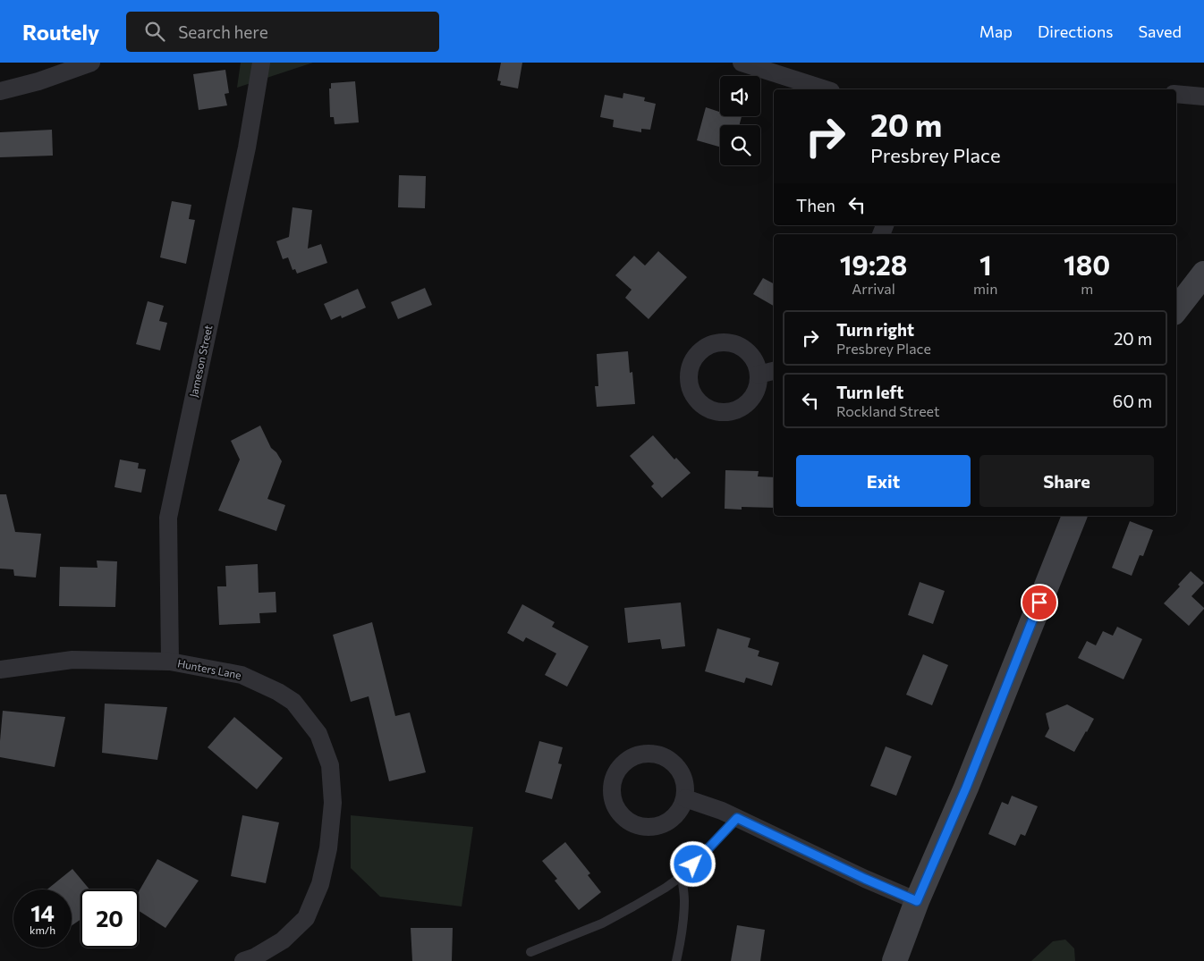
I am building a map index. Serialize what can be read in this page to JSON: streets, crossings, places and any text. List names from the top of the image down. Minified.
{"streets":{"street":["Jameson Street","Hunters Lane"]},"crossings":[["Jameson Street","Hunters Lane"]],"page":{"header":"Routely","search":"Search here","nav":["Map","Directions","Saved"],"turn":["20 m","Presbrey Place"],"then":"Then","eta":["19:28","Arrival","1","min","180","m"],"list":[{"name":"Turn right","note":"Presbrey Place","value":"20 m"},{"name":"Turn left","note":"Rockland Street","value":"60 m"}],"buttons":["Exit","Share"],"speed":"14 km/h","limit":"20"}}
